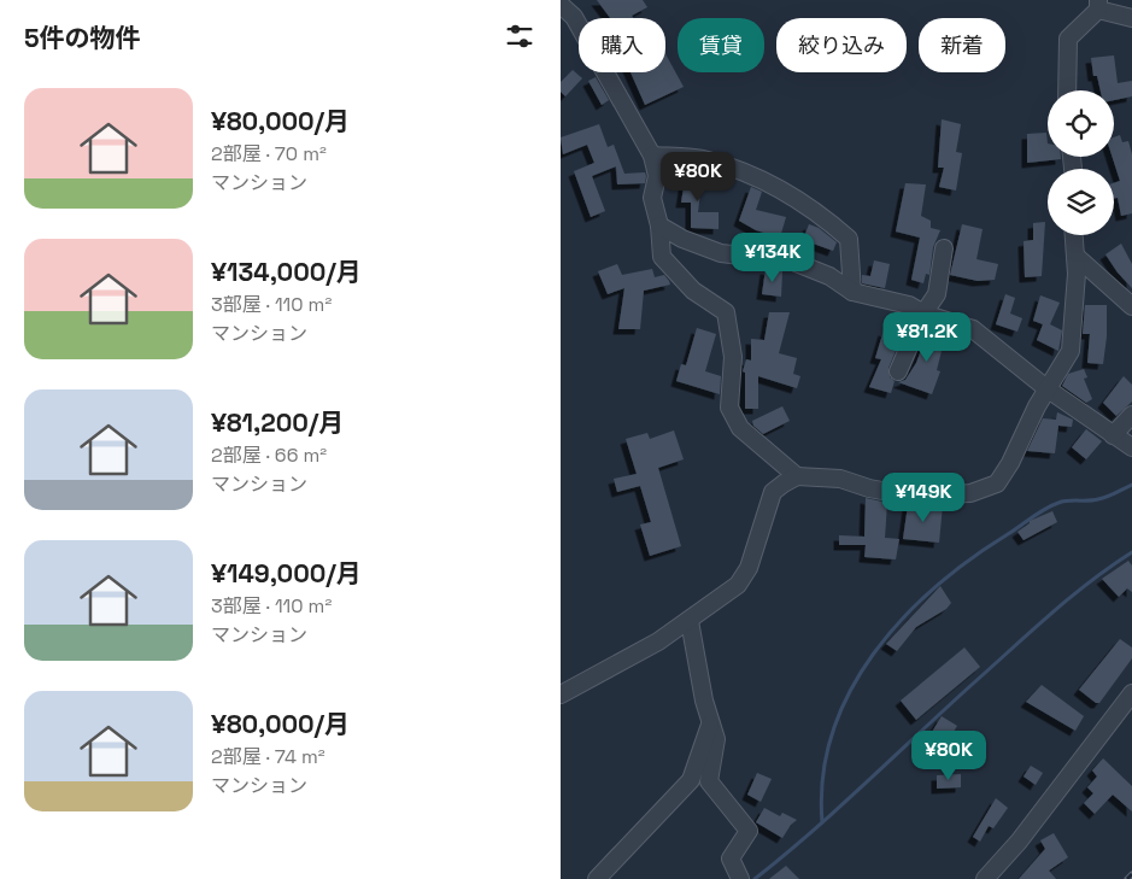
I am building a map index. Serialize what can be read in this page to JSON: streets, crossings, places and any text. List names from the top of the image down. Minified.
{"page":{"heading":"5件の物件","chip":["購入","賃貸","絞り込み","新着"],"list":[{"name":"¥80,000/月","note":"2部屋 · 70 m² · マンション"},{"name":"¥134,000/月","note":"3部屋 · 110 m² · マンション"},{"name":"¥81,200/月","note":"2部屋 · 66 m² · マンション"},{"name":"¥149,000/月","note":"3部屋 · 110 m² · マンション"},{"name":"¥80,000/月","note":"2部屋 · 74 m² · マンション"}],"price":["¥80K","¥134K","¥81.2K","¥149K","¥80K"]}}
